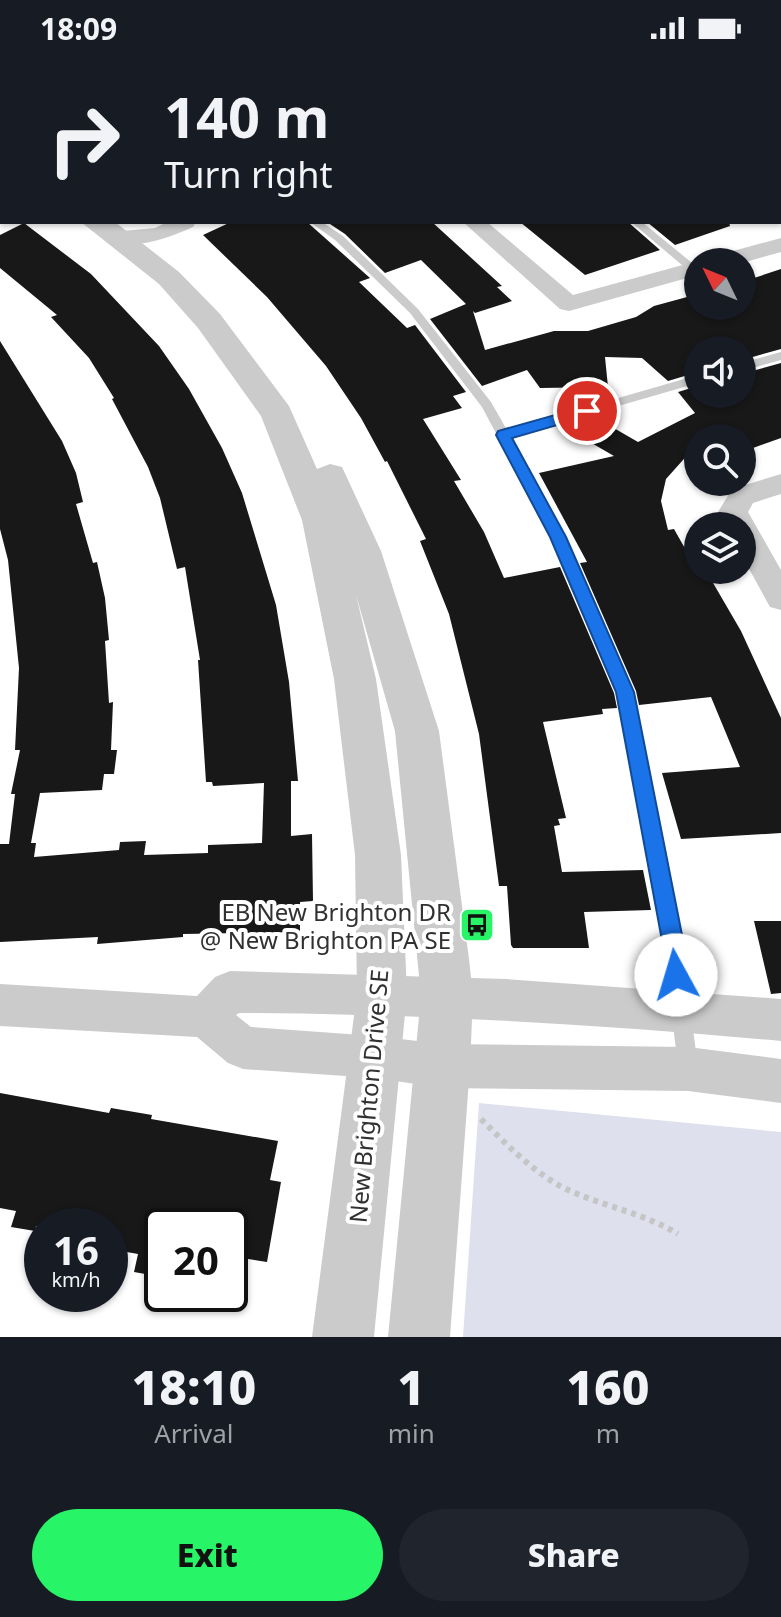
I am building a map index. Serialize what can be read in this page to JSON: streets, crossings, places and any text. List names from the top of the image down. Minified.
{"streets":{"street":["New Brighton Drive SE"]},"places":{"bus stop":["EB New Brighton DR @ New Brighton PA SE"]},"north":"top left","page":{"status":"18:09","turn":["140 m","Turn right"],"speed":"16 km/h","limit":"20","eta":["18:10","Arrival","1","min","160","m"],"buttons":["Exit","Share"]}}
